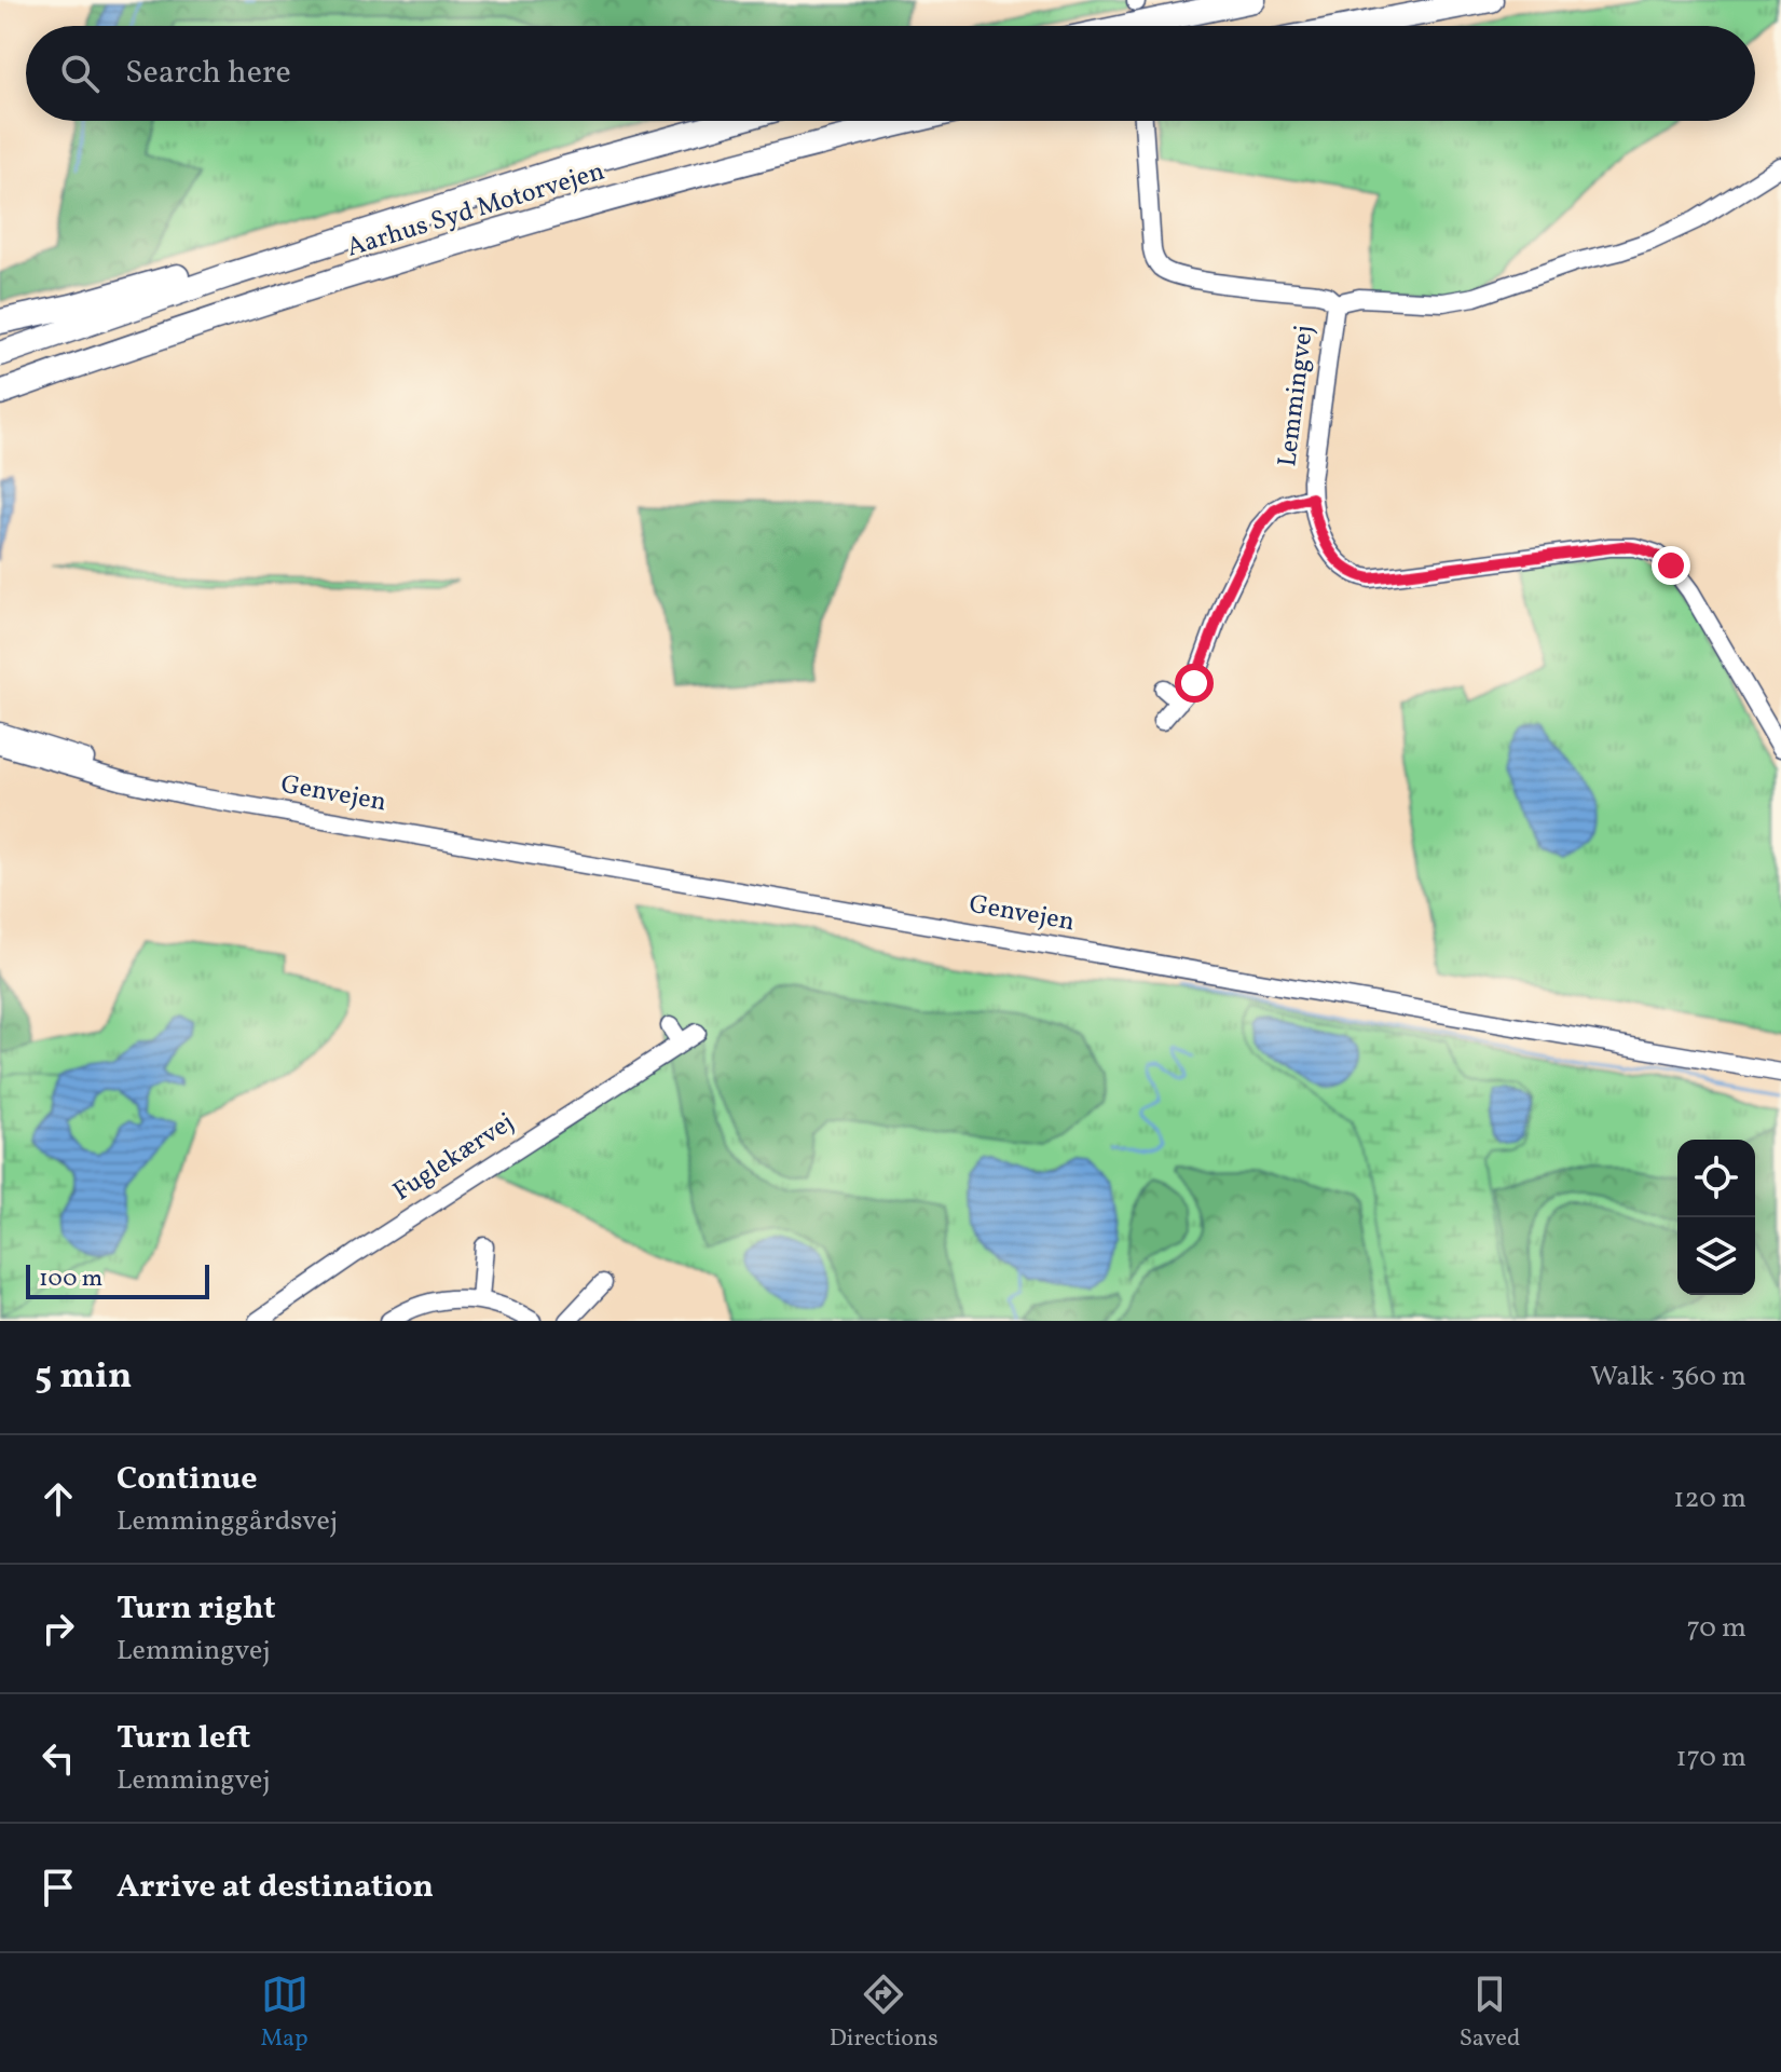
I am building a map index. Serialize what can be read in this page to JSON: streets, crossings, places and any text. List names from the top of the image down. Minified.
{"streets":{"highway":["Aarhus Syd Motorvejen"],"street":["Lemmingvej","Genvejen","Fuglekærvej"]},"scale_bar":"100 m","page":{"search":"Search here","scale":"100 m","heading":["5 min","Walk · 360 m"],"list":[["Continue","Lemminggårdsvej","120 m"],["Turn right","Lemmingvej","70 m"],["Turn left","Lemmingvej","170 m"],"Arrive at destination"],"nav":["Map","Directions","Saved"]}}
